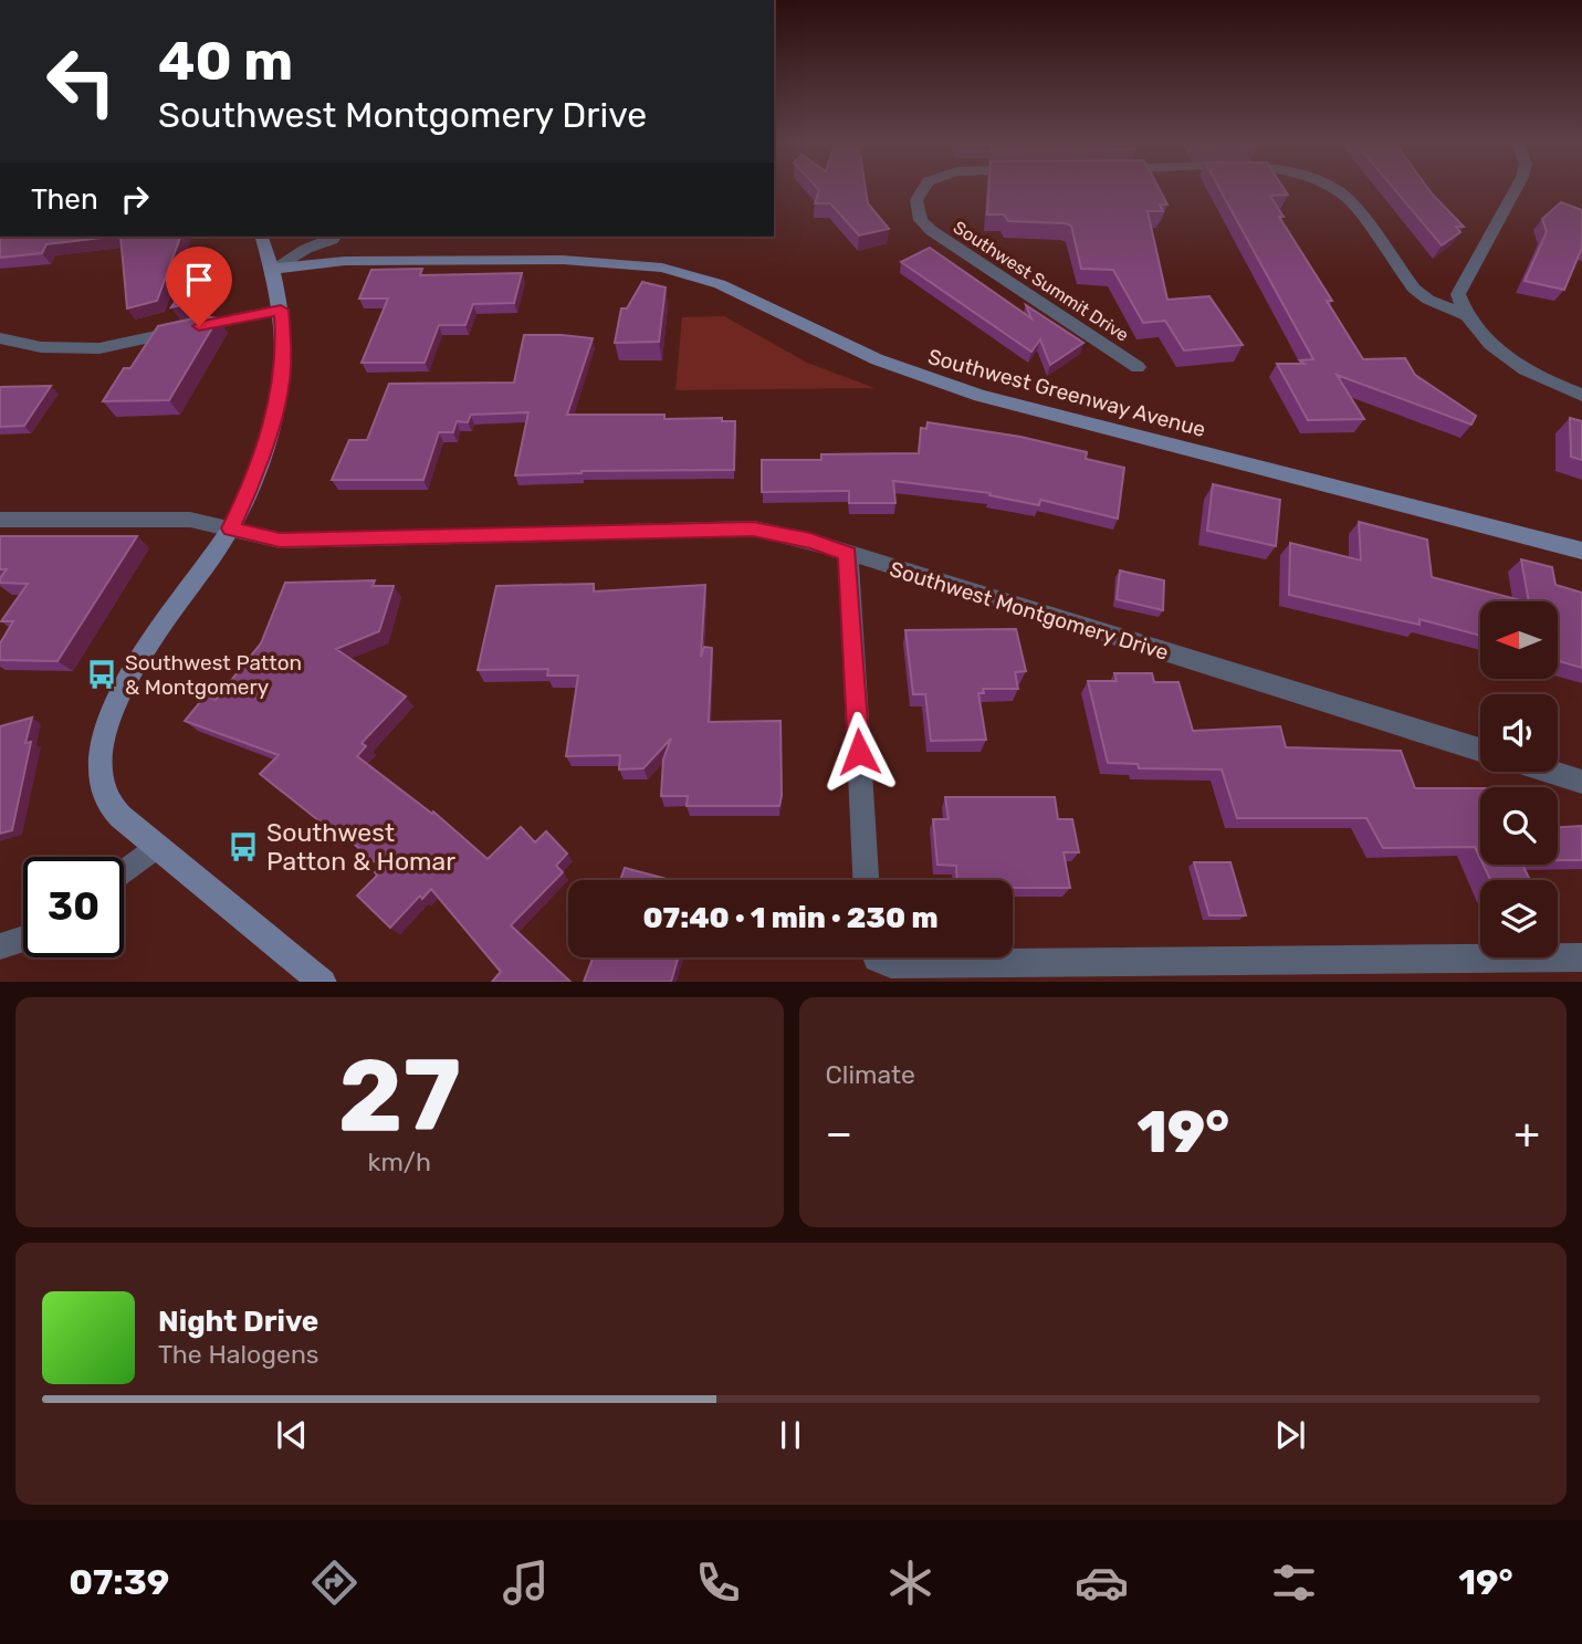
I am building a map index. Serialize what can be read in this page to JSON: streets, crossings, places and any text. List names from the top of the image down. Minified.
{"streets":{"street":["Southwest Summit Drive","Southwest Greenway Avenue","Southwest Montgomery Drive"]},"places":{"bus stop":["Southwest Patton & Montgomery","Southwest Patton & Homar"]},"north":"left","page":{"turn":["40 m","Southwest Montgomery Drive"],"then":"Then","limit":"30","trip":"07:40 · 1 min · 230 m","tile":[["27","km/h"],"Climate"],"heat":["−","19°","+"],"song":["Night Drive","The Halogens"],"tabs":["07:39","19°"]}}
